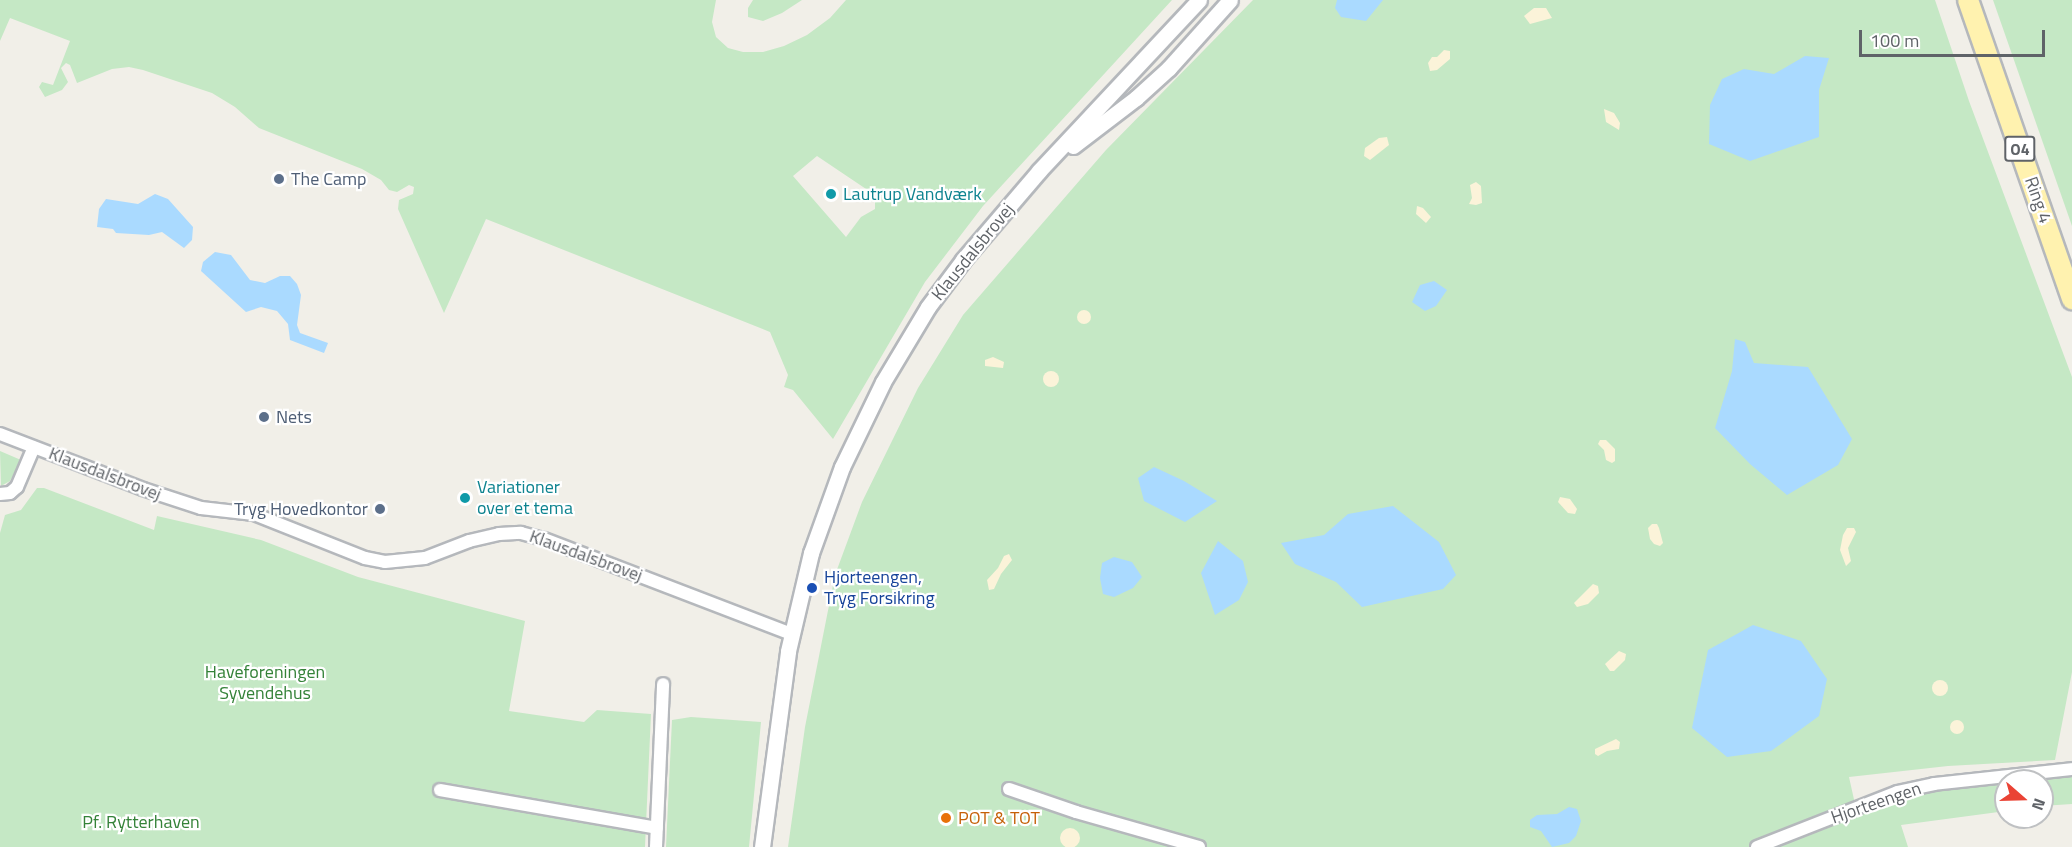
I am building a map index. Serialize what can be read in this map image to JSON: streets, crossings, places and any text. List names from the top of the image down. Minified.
{"streets":{"main road":["O4","Ring 4"],"street":["Klausdalsbrovej","Hjorteengen"]},"parks":["Haveforeningen Syvendehus","Pf. Rytterhaven"],"places":["The Camp","Lautrup Vandværk","Nets","Variationer over et tema","Tryg Hovedkontor","Hjorteengen, Tryg Forsikring","POT & TOT"],"scale_bar":"100 m","north":"right"}
